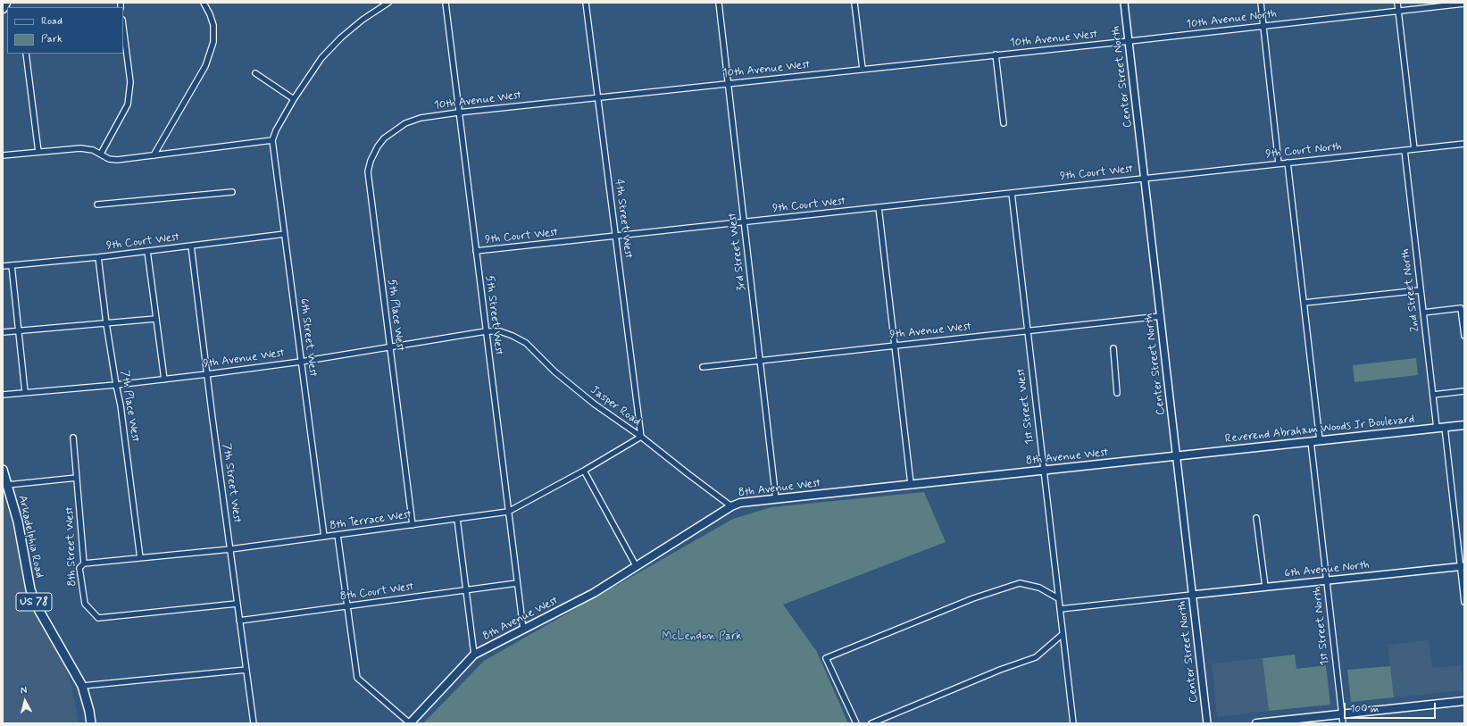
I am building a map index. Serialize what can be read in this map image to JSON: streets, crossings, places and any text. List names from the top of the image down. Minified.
{"streets":{"main road":["Reverend Abraham Woods Jr Boulevard","8th Avenue West","Arkadelphia Road","US 78"],"street":["10th Avenue North","10th Avenue West","Center Street North","9th Court North","9th Court West","4th Street West","3rd Street West","2nd Street North","5th Place West","5th Street West","9th Avenue West","6th Street West","7th Place West","Jasper Road","1st Street West","7th Street West","8th Terrace West","8th Street West","6th Avenue North","8th Court West","1st Street North"]},"crossings":[["10th Avenue North","10th Avenue West"],["10th Avenue North","Center Street North"],["10th Avenue West","Center Street North"],["10th Avenue West","4th Street West"],["10th Avenue West","3rd Street West"],["10th Avenue West","5th Place West"],["10th Avenue West","5th Street West"],["Center Street North","9th Court North"],["Center Street North","9th Court West"],["Center Street North","9th Avenue West"],["Center Street North","Reverend Abraham Woods Jr Boulevard"],["Center Street North","8th Avenue West"],["Center Street North","6th Avenue North"],["9th Court North","9th Court West"],["9th Court North","2nd Street North"],["9th Court West","4th Street West"],["9th Court West","3rd Street West"],["9th Court West","5th Street West"],["9th Court West","6th Street West"],["9th Court West","7th Place West"],["9th Court West","1st Street West"],["9th Court West","7th Street West"],["4th Street West","Jasper Road"],["4th Street West","8th Terrace West"],["3rd Street West","9th Avenue West"],["3rd Street West","8th Avenue West"],["2nd Street North","Reverend Abraham Woods Jr Boulevard"],["2nd Street North","6th Avenue North"],["5th Place West","9th Avenue West"],["5th Place West","8th Terrace West"],["5th Street West","9th Avenue West"],["5th Street West","Jasper Road"],["5th Street West","8th Avenue West"],["5th Street West","8th Terrace West"],["5th Street West","8th Court West"],["9th Avenue West","6th Street West"],["9th Avenue West","7th Place West"],["9th Avenue West","Jasper Road"],["9th Avenue West","1st Street West"],["9th Avenue West","7th Street West"],["6th Street West","8th Terrace West"],["7th Place West","8th Terrace West"],["Jasper Road","8th Avenue West"],["Jasper Road","8th Terrace West"],["1st Street West","8th Avenue West"],["Reverend Abraham Woods Jr Boulevard","8th Avenue West"],["Reverend Abraham Woods Jr Boulevard","1st Street North"],["7th Street West","8th Terrace West"],["7th Street West","8th Street West"],["7th Street West","8th Court West"],["8th Terrace West","8th Street West"],["6th Avenue North","1st Street North"]],"parks":["McLendon Park"],"legend":["Road","Park"],"scale_bar":"100 m","north":"top"}
